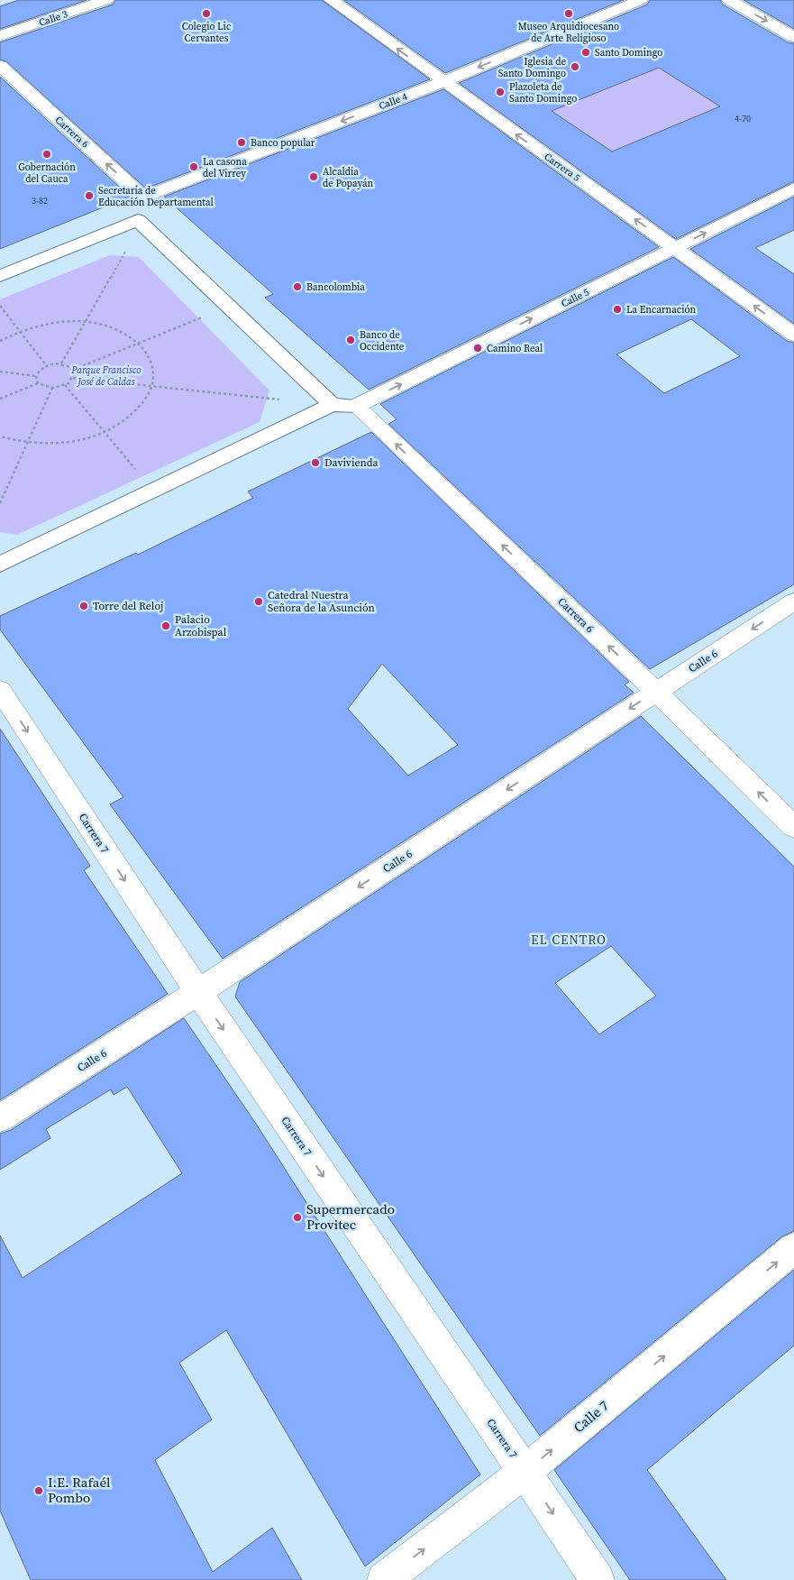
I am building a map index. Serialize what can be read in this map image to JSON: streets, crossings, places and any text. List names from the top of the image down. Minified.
{"streets":{"street":["Calle 3","Calle 4","Carrera 6","Carrera 5","Calle 5","Calle 6","Carrera 7","Calle 7"]},"crossings":[["Calle 4","Carrera 6"],["Calle 4","Carrera 5"],["Carrera 6","Calle 5"],["Carrera 6","Calle 6"],["Carrera 5","Calle 5"],["Calle 6","Carrera 7"],["Carrera 7","Calle 7"]],"one_way":["Calle 4","Carrera 6","Carrera 5","Calle 5","Calle 6","Carrera 7","Calle 7"],"districts":["EL CENTRO"],"parks":["Parque Francisco José de Caldas"],"places":["Colegio Lic Cervantes","Museo Arquidiocesano de Arte Religioso","Santo Domingo","Iglesia de Santo Domingo","Plazoleta de Santo Domingo","Banco popular","Gobernación del Cauca","La casona del Virrey","Alcaldia de Popayán","Secretaría de Educación Departamental","Bancolombia","La Encarnación","Banco de Occidente","Camino Real","Davivienda","Catedral Nuestra Señora de la Asunción","Torre del Reloj","Palacio Arzobispal","Supermercado Provitec","I.E. Rafaél Pombo"],"house_numbers":["4-70","3-82"]}
